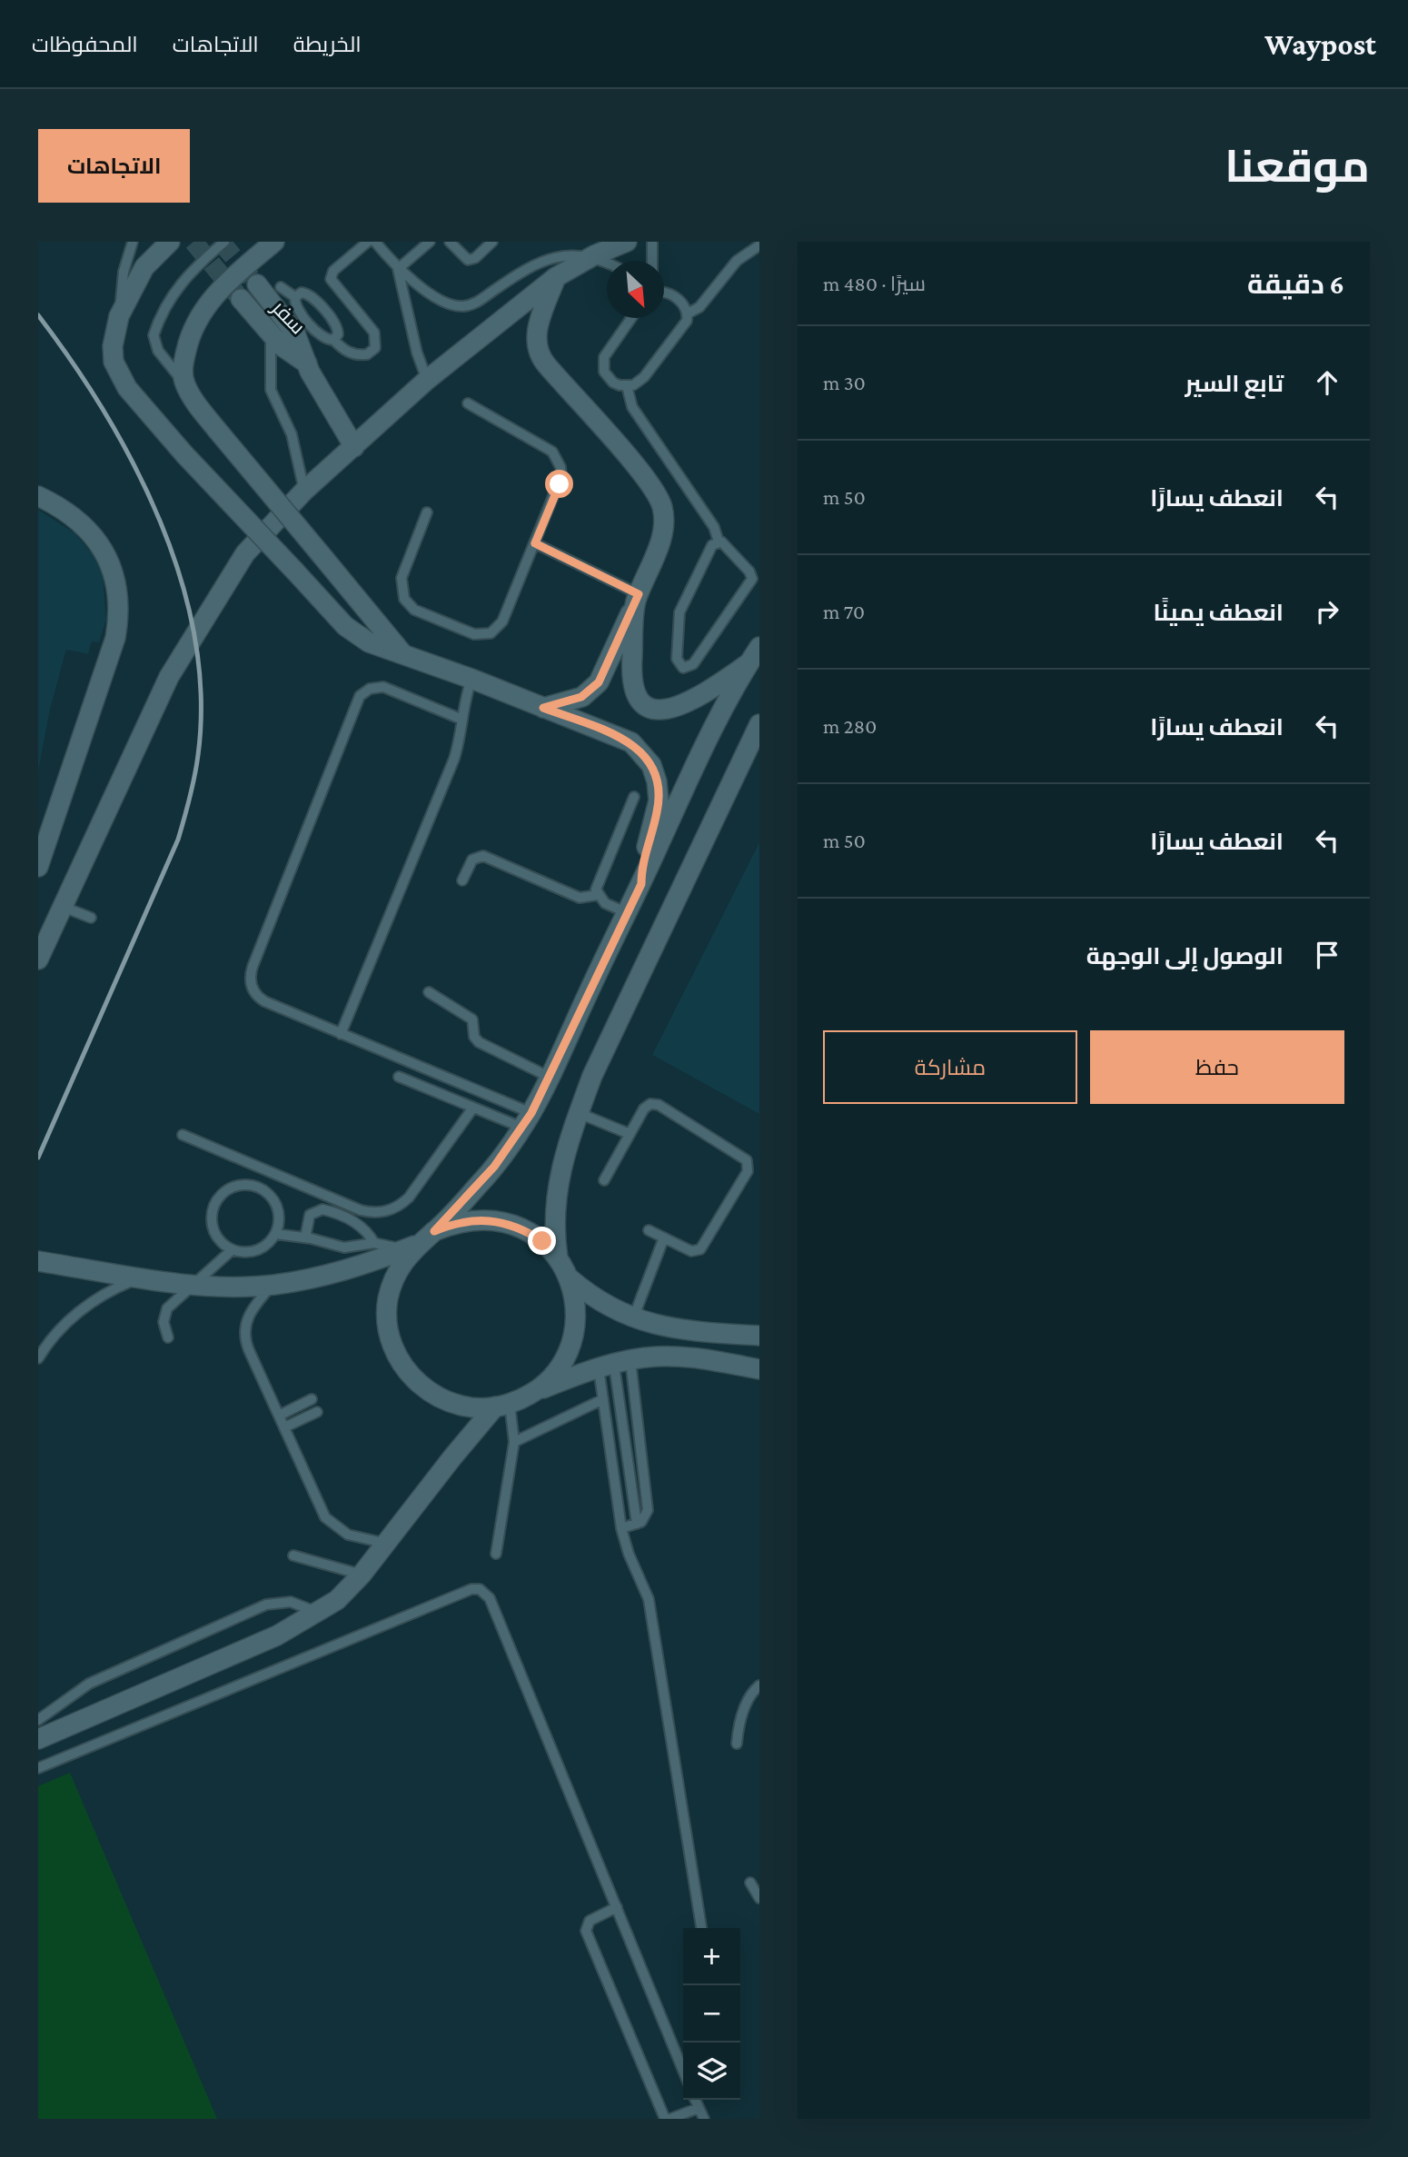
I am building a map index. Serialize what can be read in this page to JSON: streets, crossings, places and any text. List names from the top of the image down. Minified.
{"streets":{"main road":["سفر"]},"north":"bottom right","page":{"header":"Waypost","nav":["الخريطة","الاتجاهات","المحفوظات"],"title":"موقعنا","buttons":["الاتجاهات",["حفظ","مشاركة"]],"heading":["6 دقيقة","سيرًا · 480 m"],"list":[["تابع السير","30 m"],["انعطف يسارًا","50 m"],["انعطف يمينًا","70 m"],["انعطف يسارًا","280 m"],["انعطف يسارًا","50 m"],"الوصول إلى الوجهة"],"map_buttons":["+","−"]}}
